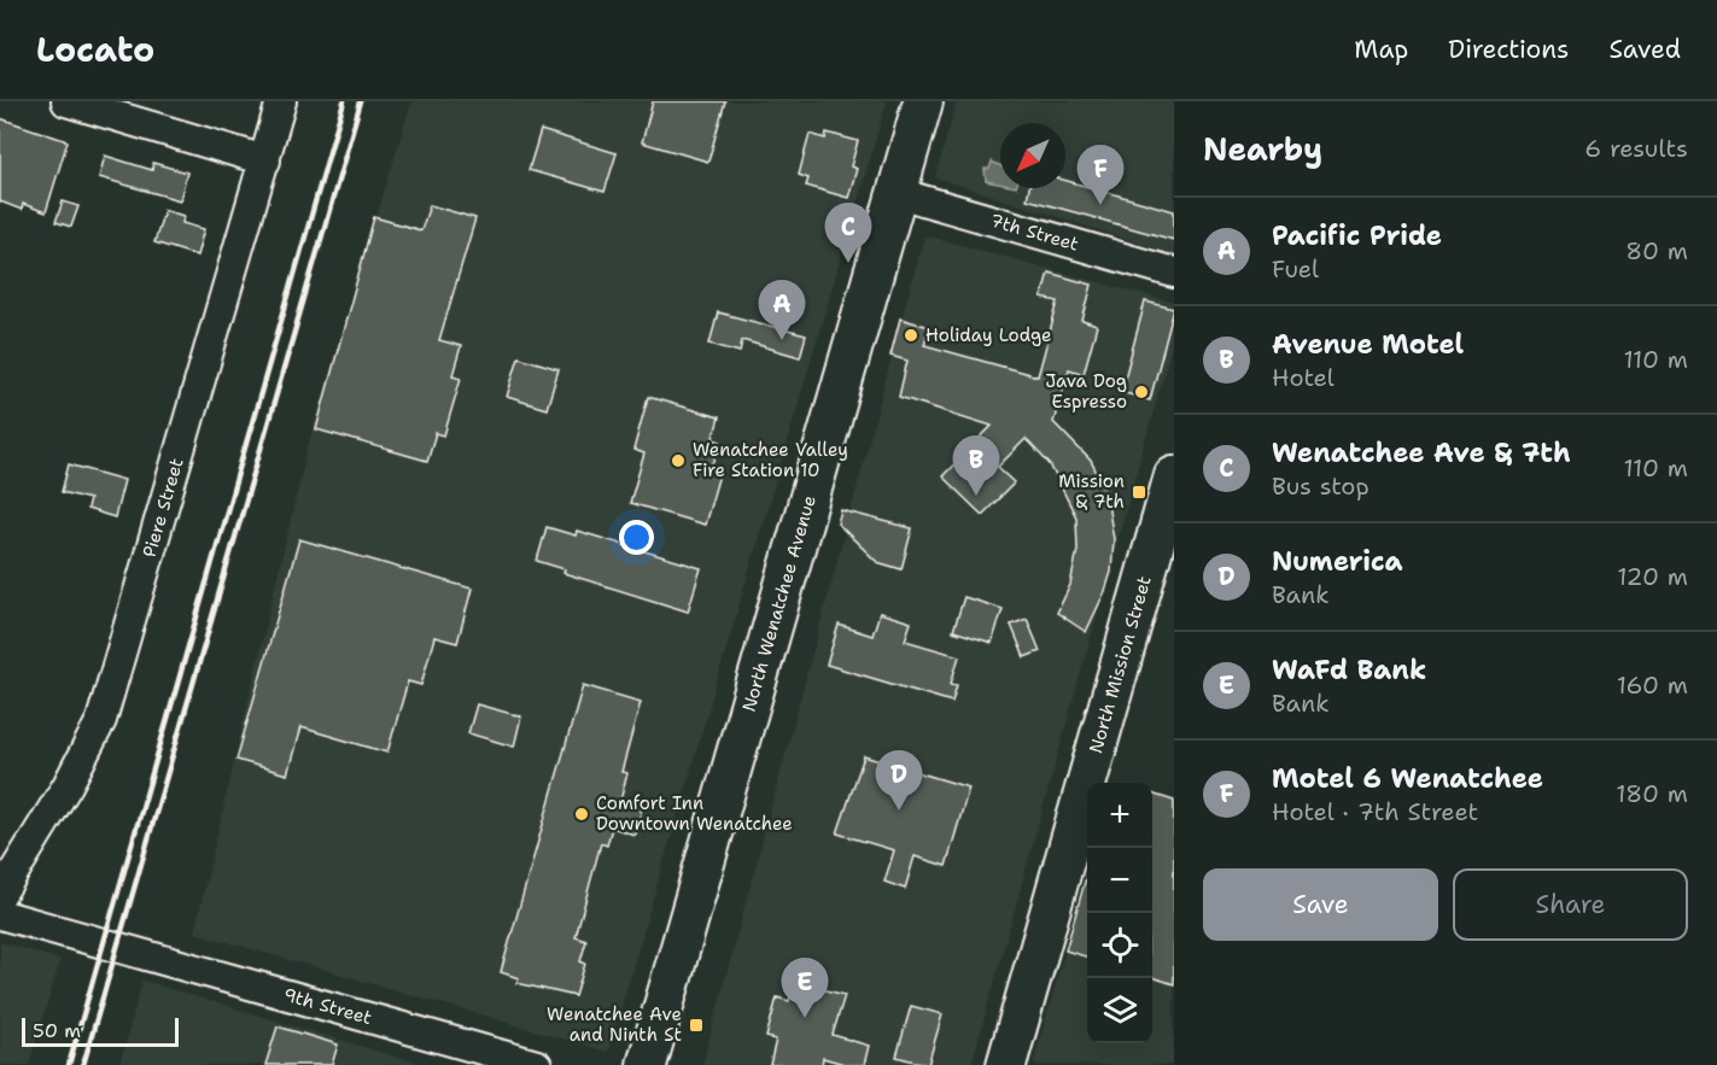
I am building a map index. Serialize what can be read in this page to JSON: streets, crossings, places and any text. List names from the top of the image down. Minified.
{"streets":{"main road":["North Wenatchee Avenue","North Mission Street"],"street":["7th Street","Piere Street","9th Street"]},"crossings":[["7th Street","North Wenatchee Avenue"]],"places":{"other":["Holiday Lodge","Java Dog Espresso","Wenatchee Valley Fire Station 10","Comfort Inn Downtown Wenatchee"],"transit":["Mission & 7th","Wenatchee Ave and Ninth St"]},"scale_bar":"50 m","north":"bottom left","page":{"header":"Locato","nav":["Map","Directions","Saved"],"heading":["Nearby","6 results"],"pins":["F","C","A","B","D","E"],"list":[{"mark":"A","name":"Pacific Pride","note":"Fuel","value":"80 m"},{"mark":"B","name":"Avenue Motel","note":"Hotel","value":"110 m"},{"mark":"C","name":"Wenatchee Ave & 7th","note":"Bus stop","value":"110 m"},{"mark":"D","name":"Numerica","note":"Bank","value":"120 m"},{"mark":"E","name":"WaFd Bank","note":"Bank","value":"160 m"},{"mark":"F","name":"Motel 6 Wenatchee","note":"Hotel · 7th Street","value":"180 m"}],"map_buttons":["+","−"],"buttons":["Save","Share"],"scale":"50 m"}}
